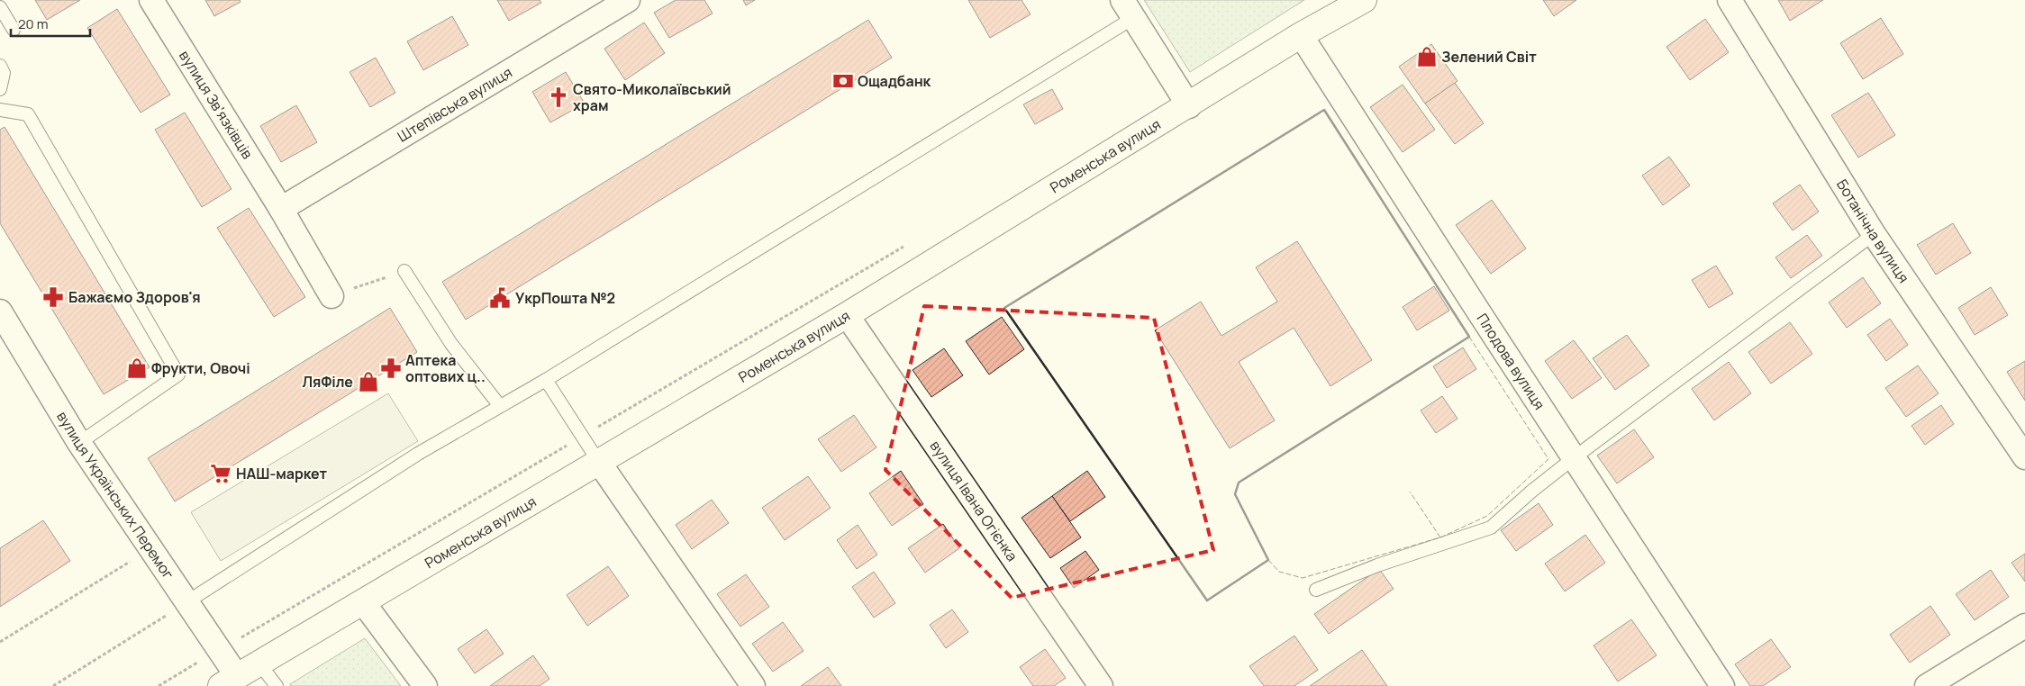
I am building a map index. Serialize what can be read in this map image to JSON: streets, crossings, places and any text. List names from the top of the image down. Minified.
{"streets":{"main road":["Роменська вулиця"],"street":["вулиця Звʼязківців","Штепівська вулиця","Ботанічна вулиця","Плодова вулиця","вулиця Українських Перемог","вулиця Івана Огієнка"]},"crossings":[["вулиця Звʼязківців","Штепівська вулиця"],["Роменська вулиця","Плодова вулиця"],["Роменська вулиця","вулиця Українських Перемог"],["Роменська вулиця","вулиця Івана Огієнка"]],"places":{"shop":["Зелений Світ","Фрукти, Овочі","ЛяФіле"],"bank":["Ощадбанк"],"church":["Свято-Миколаївський храм"],"pharmacy":["Бажаємо Здоров'я","Аптека оптових ц.."],"public building":["УкрПошта №2"],"supermarket":["НАШ-маркет"]},"scale_bar":"20 m"}
